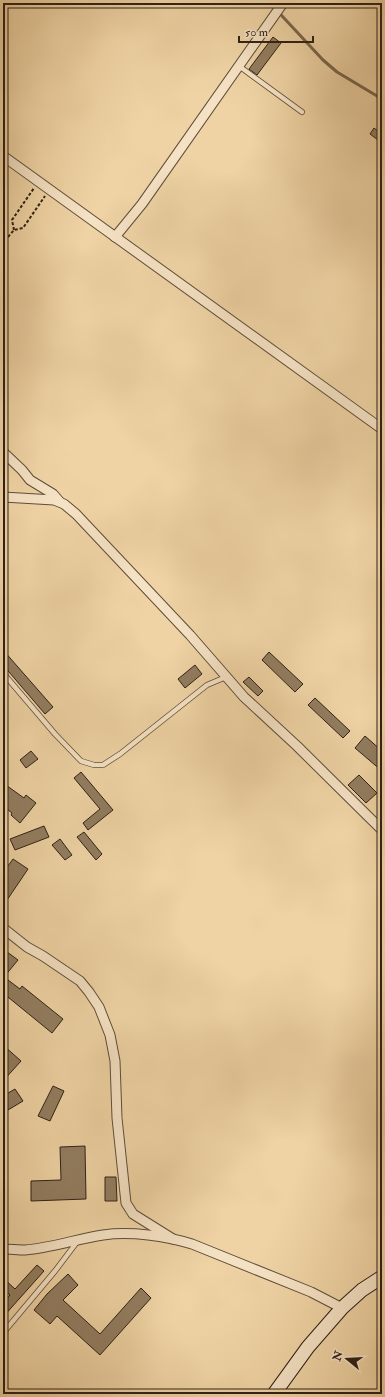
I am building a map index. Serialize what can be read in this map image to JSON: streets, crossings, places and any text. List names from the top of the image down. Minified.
{"scale_bar":"50 m","north":"left"}
